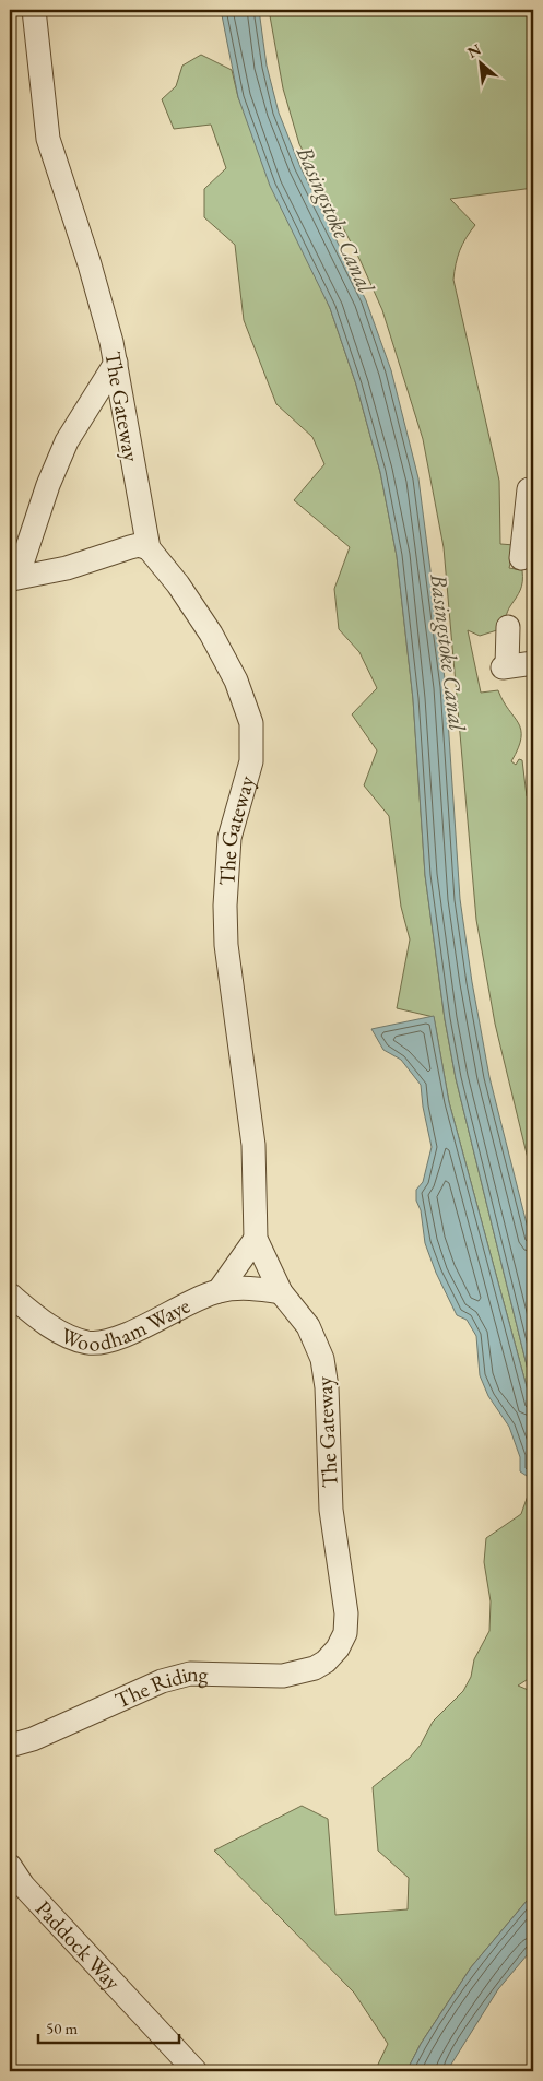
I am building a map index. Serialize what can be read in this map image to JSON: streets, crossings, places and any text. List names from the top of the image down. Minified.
{"streets":{"street":["The Gateway","Woodham Waye","The Riding","Paddock Way"]},"crossings":[["The Gateway","The Riding"]],"water":["Basingstoke Canal"],"scale_bar":"50 m","north":"top left"}
